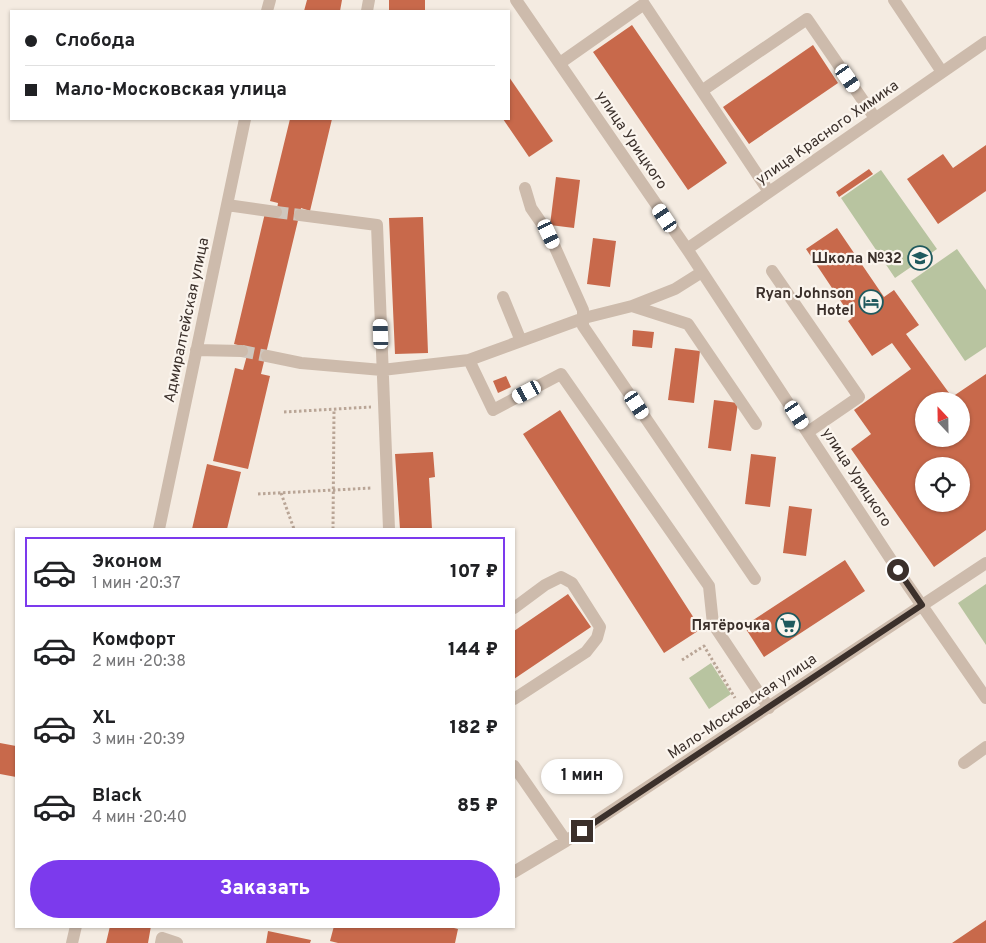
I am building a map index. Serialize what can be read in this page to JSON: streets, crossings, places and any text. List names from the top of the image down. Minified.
{"streets":{"street":["улица Красного Химика","улица Урицкого","Адмиралтейская улица","Мало-Московская улица"]},"crossings":[["улица Красного Химика","улица Урицкого"],["улица Урицкого","Мало-Московская улица"]],"places":{"school or university":["Школа №32"],"hotel":["Ryan Johnson Hotel"],"supermarket":["Пятёрочка"]},"north":"top","page":{"banner":["Слобода","Мало-Московская улица"],"list":[{"name":"Эконом","note":"1 мин · 20:37","value":"107 ₽"},{"name":"Комфорт","note":"2 мин · 20:38","value":"144 ₽"},{"name":"XL","note":"3 мин · 20:39","value":"182 ₽"},{"name":"Black","note":"4 мин · 20:40","value":"85 ₽"}],"bubble":"1 мин","buttons":"Заказать"}}
